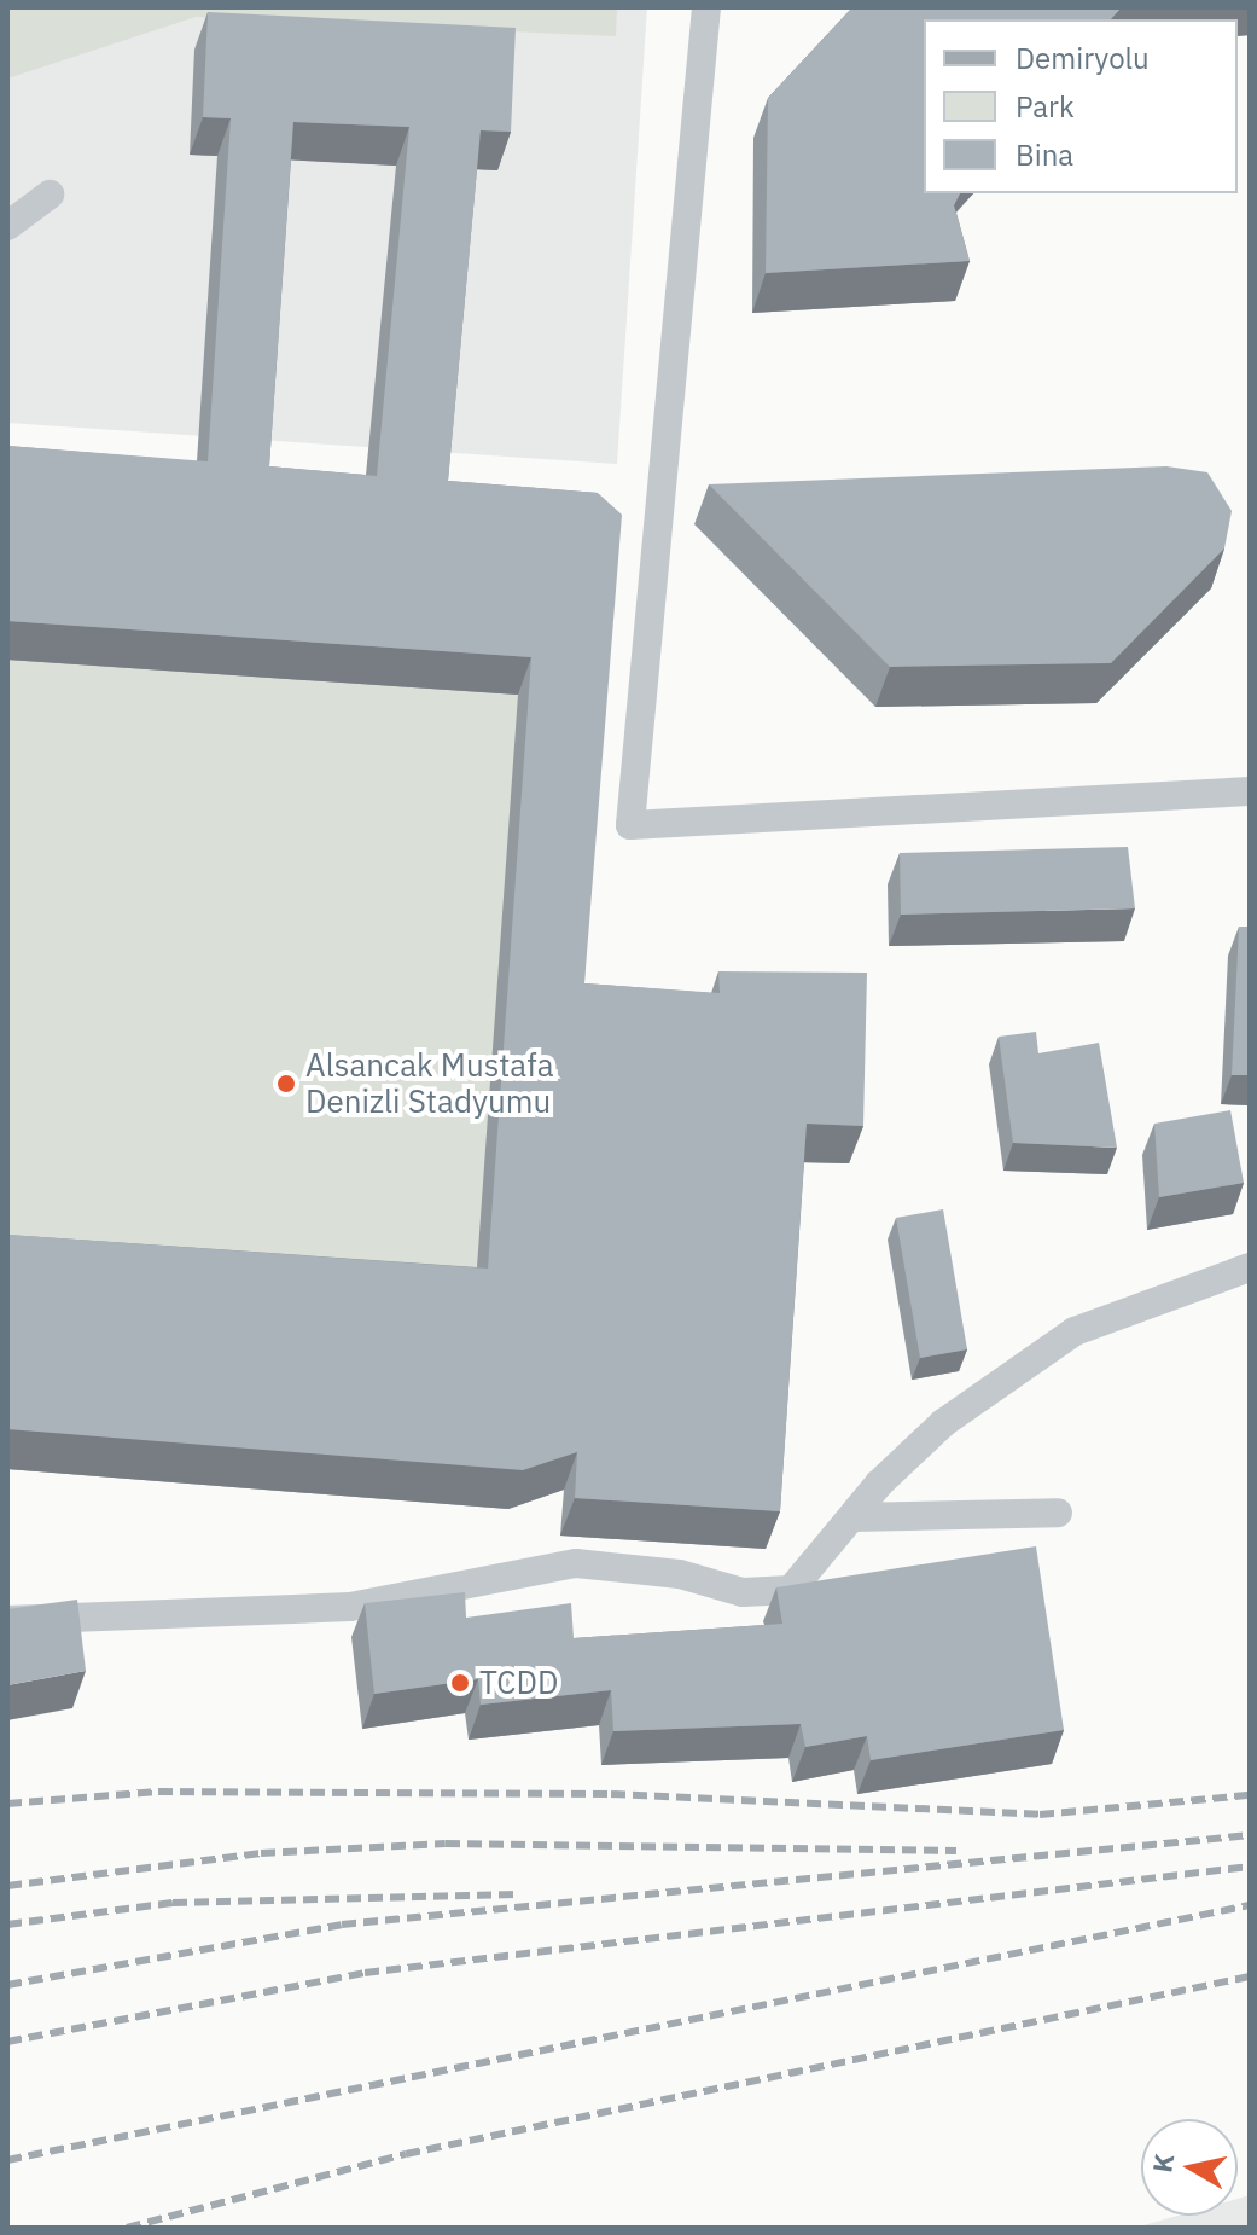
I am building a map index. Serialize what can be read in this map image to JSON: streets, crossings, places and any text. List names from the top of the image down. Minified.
{"places":["Alsancak Mustafa Denizli Stadyumu","TCDD"],"legend":["Demiryolu","Park","Bina"],"north":"left"}
